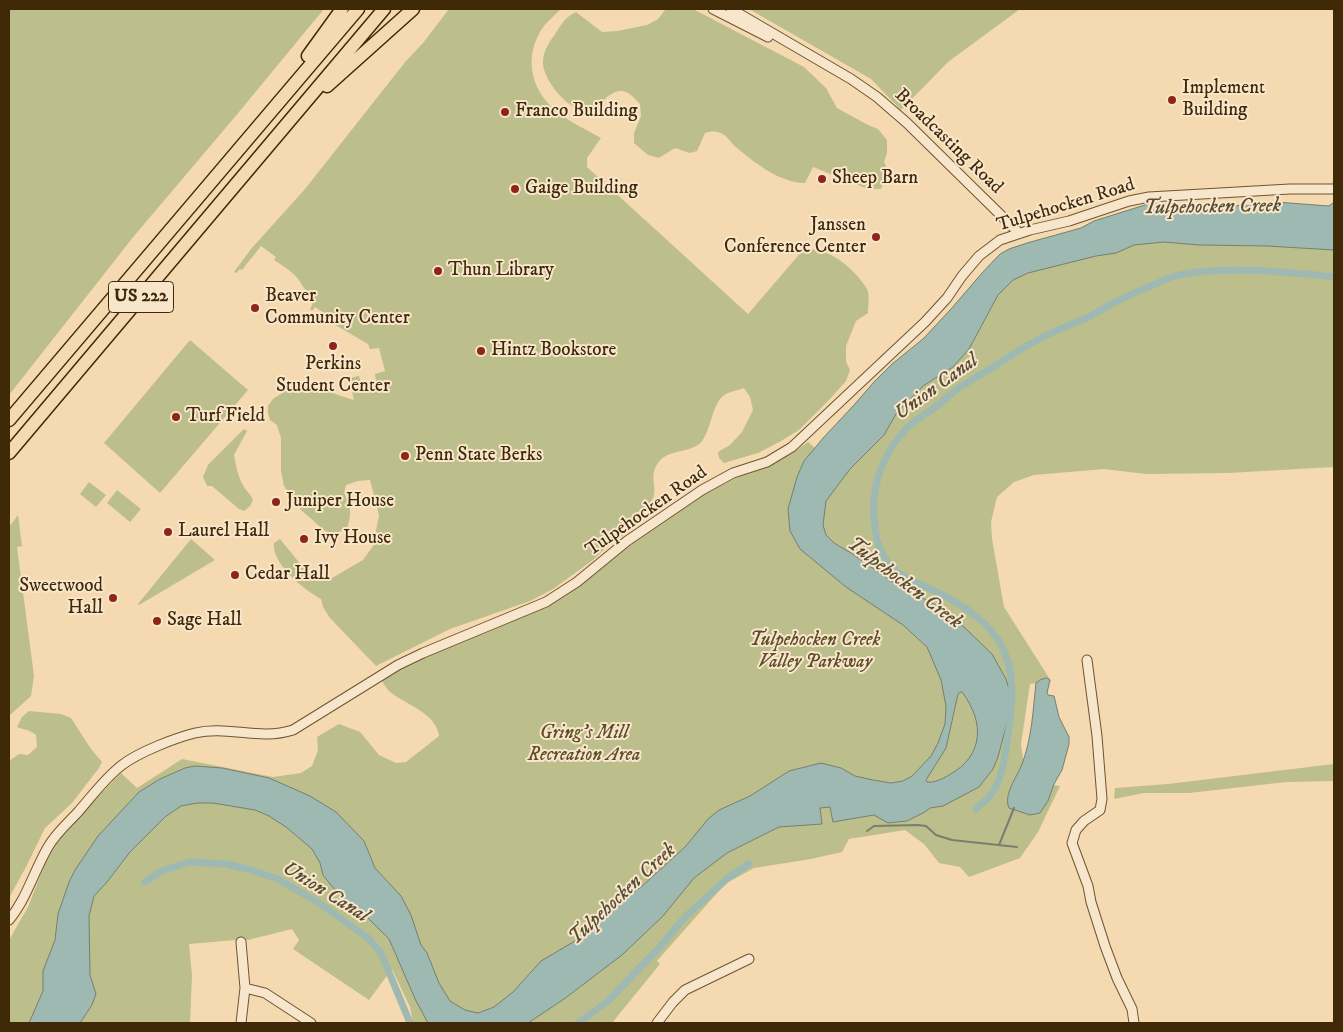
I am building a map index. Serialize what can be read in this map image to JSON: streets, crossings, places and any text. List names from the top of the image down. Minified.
{"streets":{"highway":["US 222"],"street":["Broadcasting Road","Tulpehocken Road"]},"crossings":[["Broadcasting Road","Tulpehocken Road"]],"water":["Tulpehocken Creek","Union Canal"],"parks":["Tulpehocken Creek Valley Parkway","Gring's Mill Recreation Area"],"places":["Implement Building","Franco Building","Sheep Barn","Gaige Building","Janssen Conference Center","Thun Library","Beaver Community Center","Perkins Student Center","Hintz Bookstore","Turf Field","Penn State Berks","Juniper House","Laurel Hall","Ivy House","Cedar Hall","Sweetwood Hall","Sage Hall"]}
